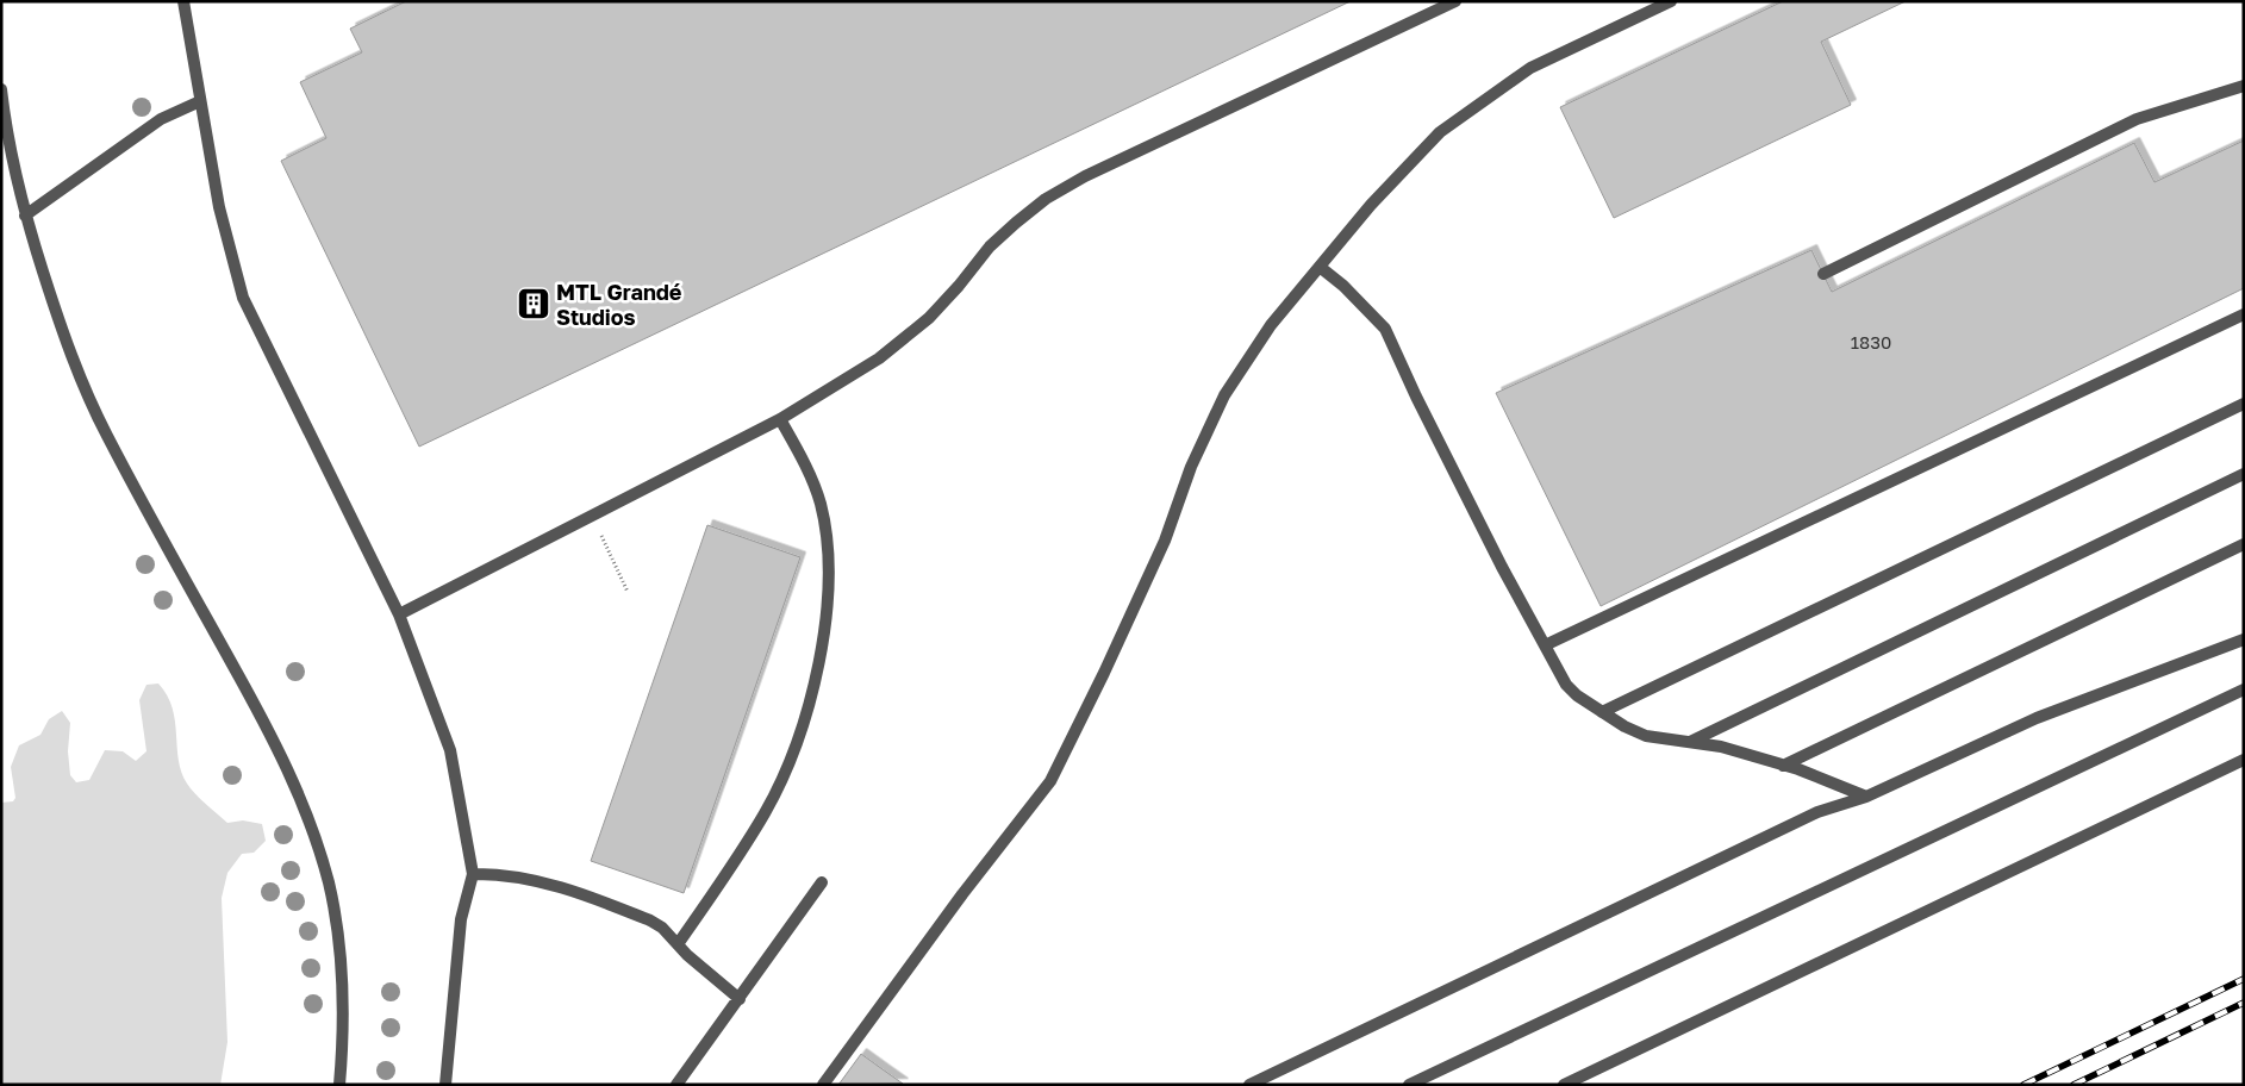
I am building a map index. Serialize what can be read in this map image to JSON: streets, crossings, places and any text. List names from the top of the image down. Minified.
{"places":{"building":["MTL Grandé Studios"]},"house_numbers":["1830"]}
